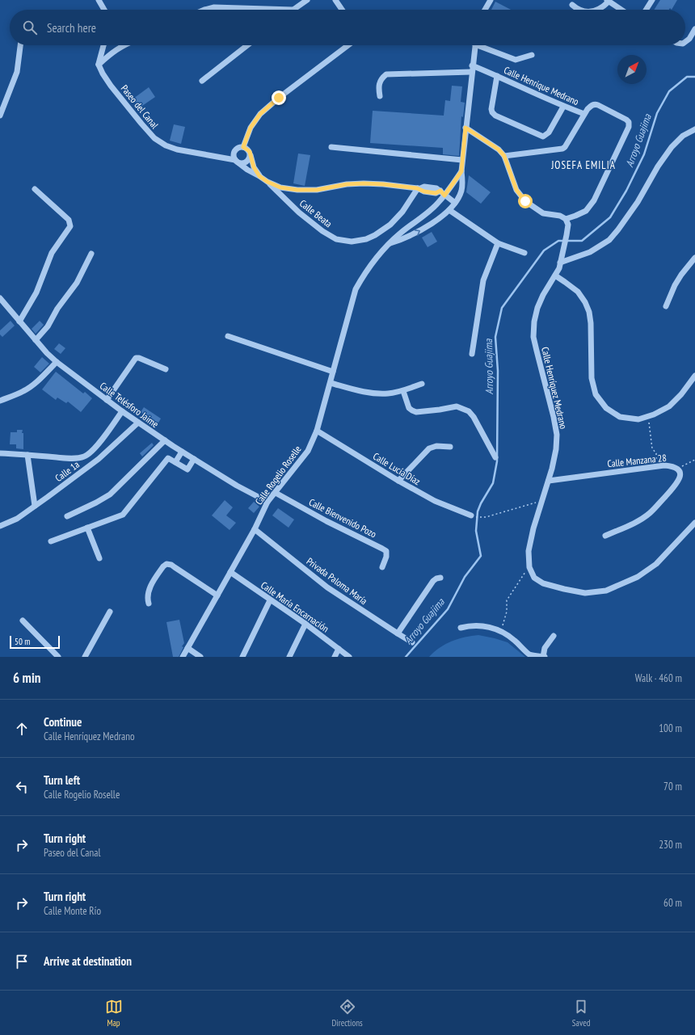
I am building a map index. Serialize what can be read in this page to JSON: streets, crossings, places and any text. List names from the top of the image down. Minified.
{"streets":{"street":["Calle Henrique Medrano","Paseo del Canal","Calle Beata","Calle Henríquez Medrano","Calle Telésforo Jaime","Calle Manzana 28","Calle Lucía Díaz","Calle 1a","Calle Rogelio Roselle","Calle Bienvenido Pozo","Privada Paloma María","Calle María Encarnación"]},"crossings":[["Calle Henrique Medrano","Calle Henríquez Medrano"],["Calle Henrique Medrano","Calle Rogelio Roselle"],["Paseo del Canal","Calle Beata"],["Paseo del Canal","Calle Rogelio Roselle"],["Calle Henríquez Medrano","Calle Manzana 28"],["Calle Telésforo Jaime","Calle 1a"],["Calle Telésforo Jaime","Calle Rogelio Roselle"],["Calle Lucía Díaz","Calle Rogelio Roselle"],["Calle Rogelio Roselle","Calle Bienvenido Pozo"],["Calle Rogelio Roselle","Privada Paloma María"],["Calle Rogelio Roselle","Calle María Encarnación"]],"districts":["JOSEFA EMILIA"],"water":["Arroyo Guajima"],"scale_bar":"50 m","north":"top right","page":{"search":"Search here","scale":"50 m","heading":["6 min","Walk · 460 m"],"list":[["Continue","Calle Henríquez Medrano","100 m"],["Turn left","Calle Rogelio Roselle","70 m"],["Turn right","Paseo del Canal","230 m"],["Turn right","Calle Monte Río","60 m"],"Arrive at destination"],"nav":["Map","Directions","Saved"]}}
